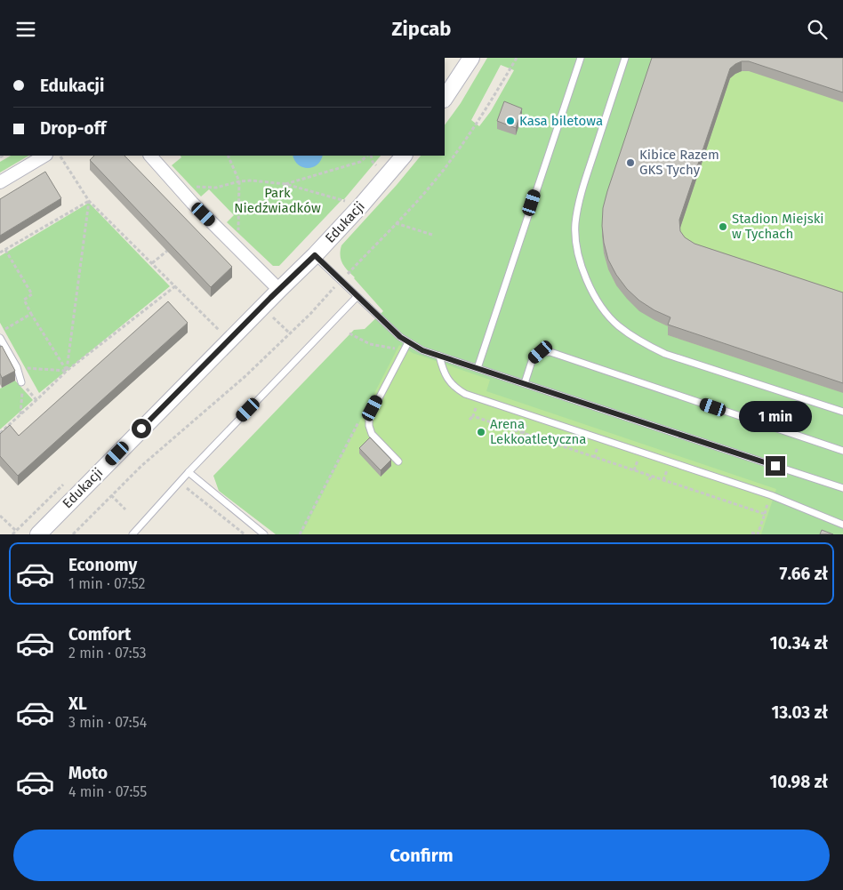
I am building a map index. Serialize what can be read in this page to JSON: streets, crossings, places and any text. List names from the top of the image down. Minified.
{"streets":{"street":["Edukacji"]},"parks":["Park Niedźwiadków"],"places":["Kasa biletowa","Kibice Razem GKS Tychy","Stadion Miejski w Tychach","Arena Lekkoatletyczna"],"page":{"header":"Zipcab","banner":["Edukacji","Drop-off"],"bubble":"1 min","list":[{"name":"Economy","note":"1 min · 07:52","value":"7.66 zł"},{"name":"Comfort","note":"2 min · 07:53","value":"10.34 zł"},{"name":"XL","note":"3 min · 07:54","value":"13.03 zł"},{"name":"Moto","note":"4 min · 07:55","value":"10.98 zł"}],"buttons":"Confirm"}}
